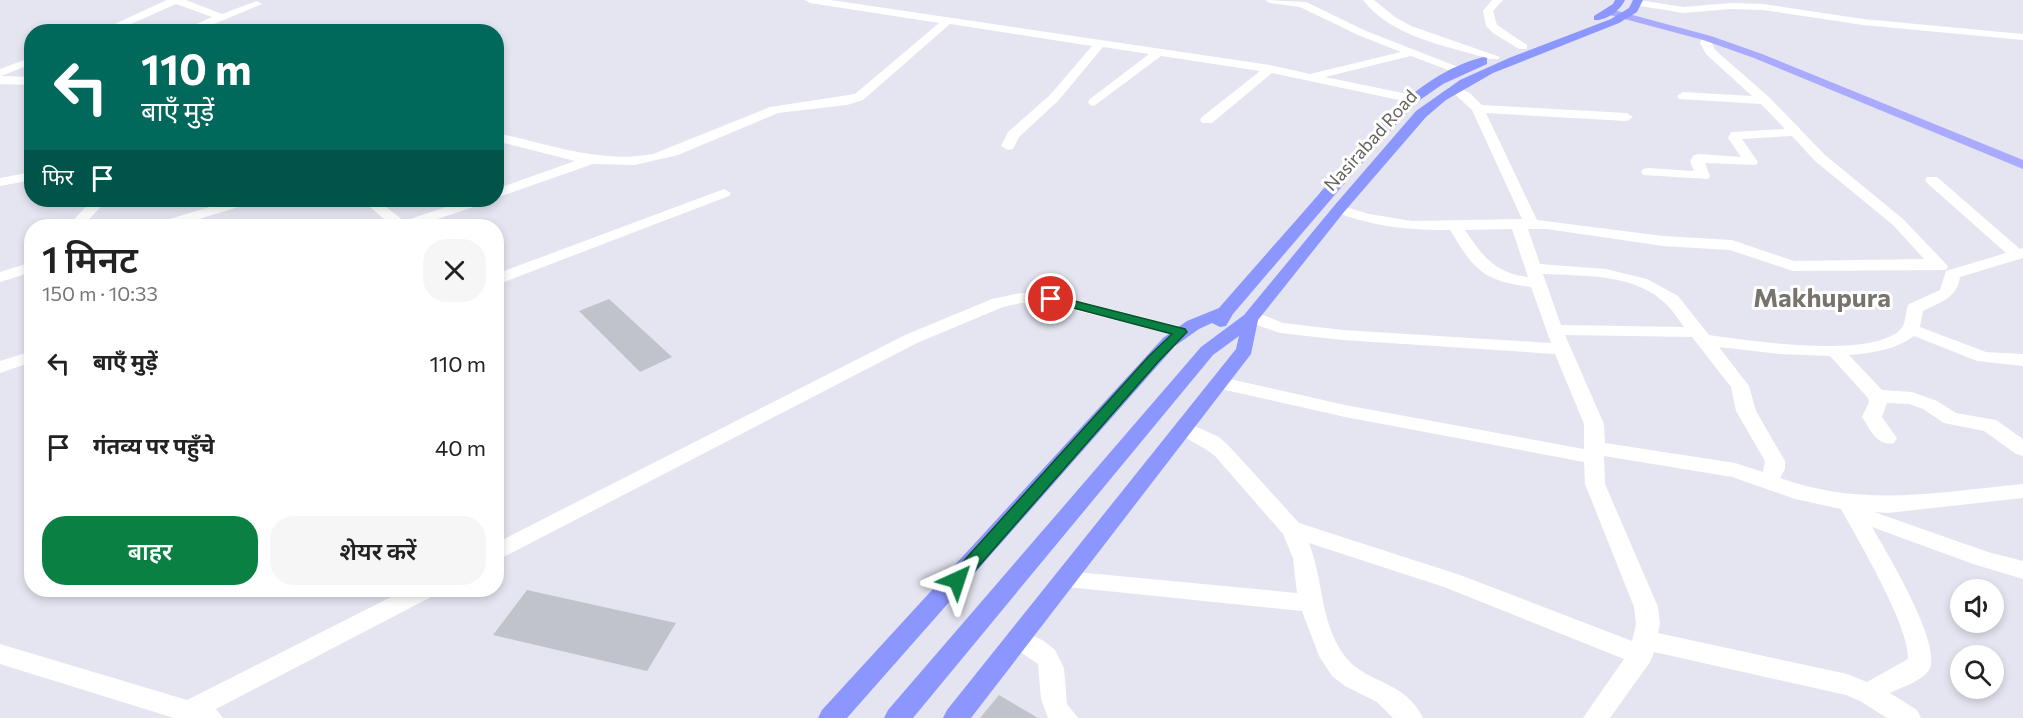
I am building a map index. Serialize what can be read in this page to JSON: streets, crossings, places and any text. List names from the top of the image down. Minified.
{"streets":{"highway":["Nasirabad Road"]},"districts":["Makhupura"],"page":{"turn":["110 m","बाएँ मुड़ें"],"then":"फिर","heading":["1 मिनट","150 m · 10:33"],"list":[{"name":"बाएँ मुड़ें","value":"110 m"},{"name":"गंतव्य पर पहुँचे","value":"40 m"}],"buttons":["बाहर","शेयर करें"]}}
